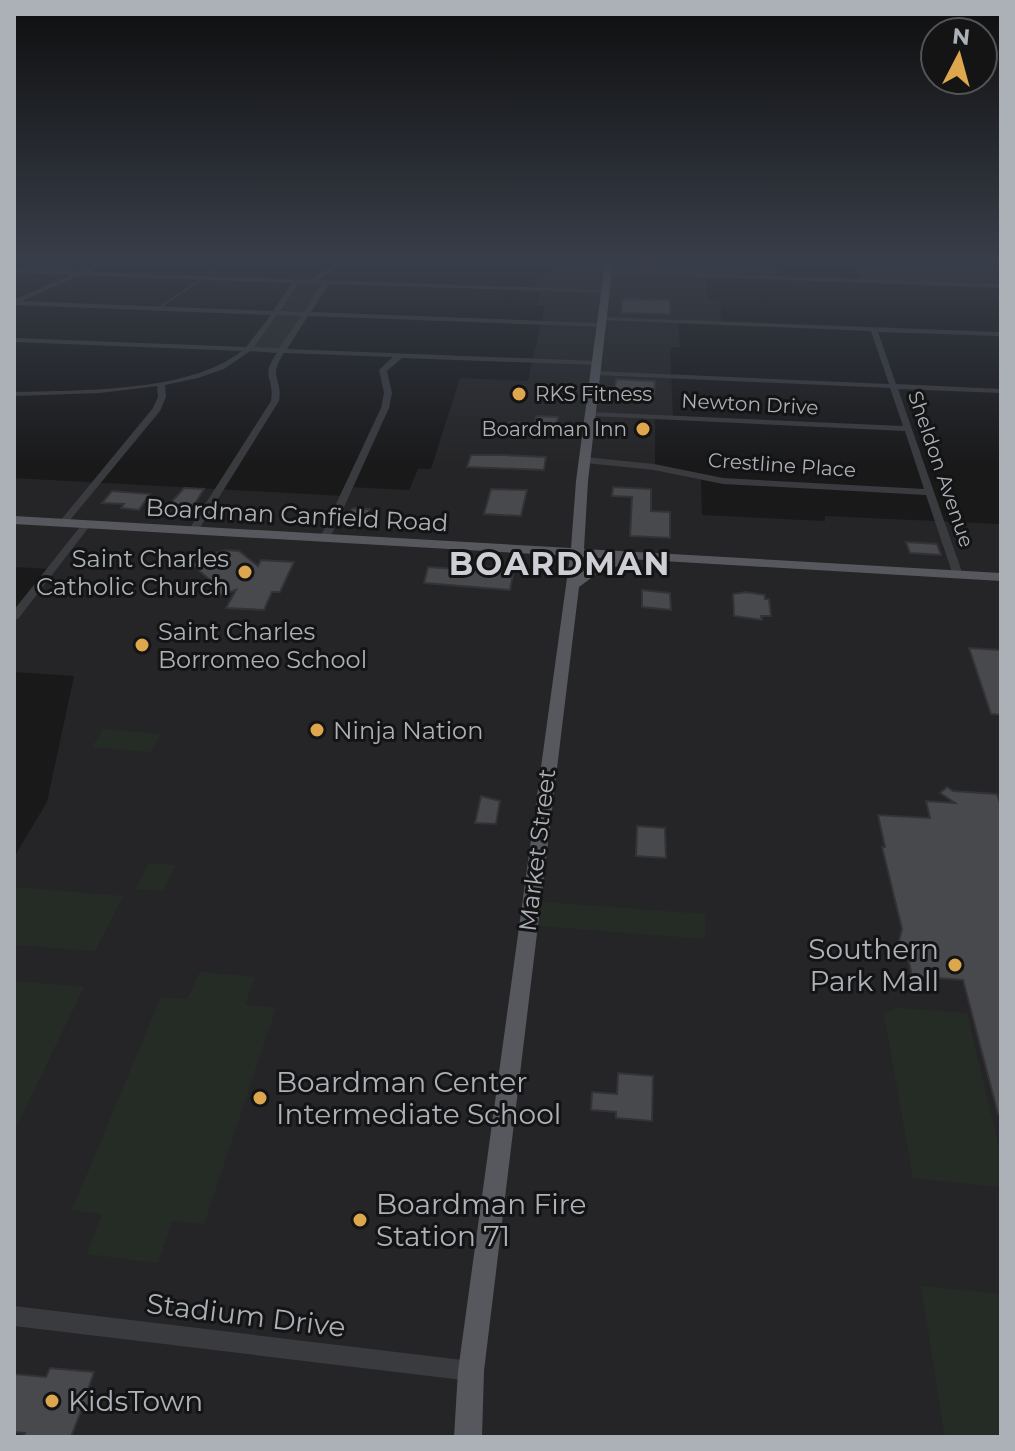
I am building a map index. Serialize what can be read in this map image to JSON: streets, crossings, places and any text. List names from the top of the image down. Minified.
{"streets":{"main road":["Boardman Canfield Road","Market Street"],"street":["Newton Drive","Crestline Place","Sheldon Avenue","Stadium Drive"]},"crossings":[["Newton Drive","Sheldon Avenue"],["Newton Drive","Market Street"],["Crestline Place","Sheldon Avenue"],["Crestline Place","Market Street"],["Boardman Canfield Road","Market Street"],["Market Street","Stadium Drive"]],"districts":["BOARDMAN"],"places":["RKS Fitness","Boardman Inn","Saint Charles Catholic Church","Saint Charles Borromeo School","Ninja Nation","Southern Park Mall","Boardman Center Intermediate School","Boardman Fire Station 71","KidsTown"],"north":"top"}
